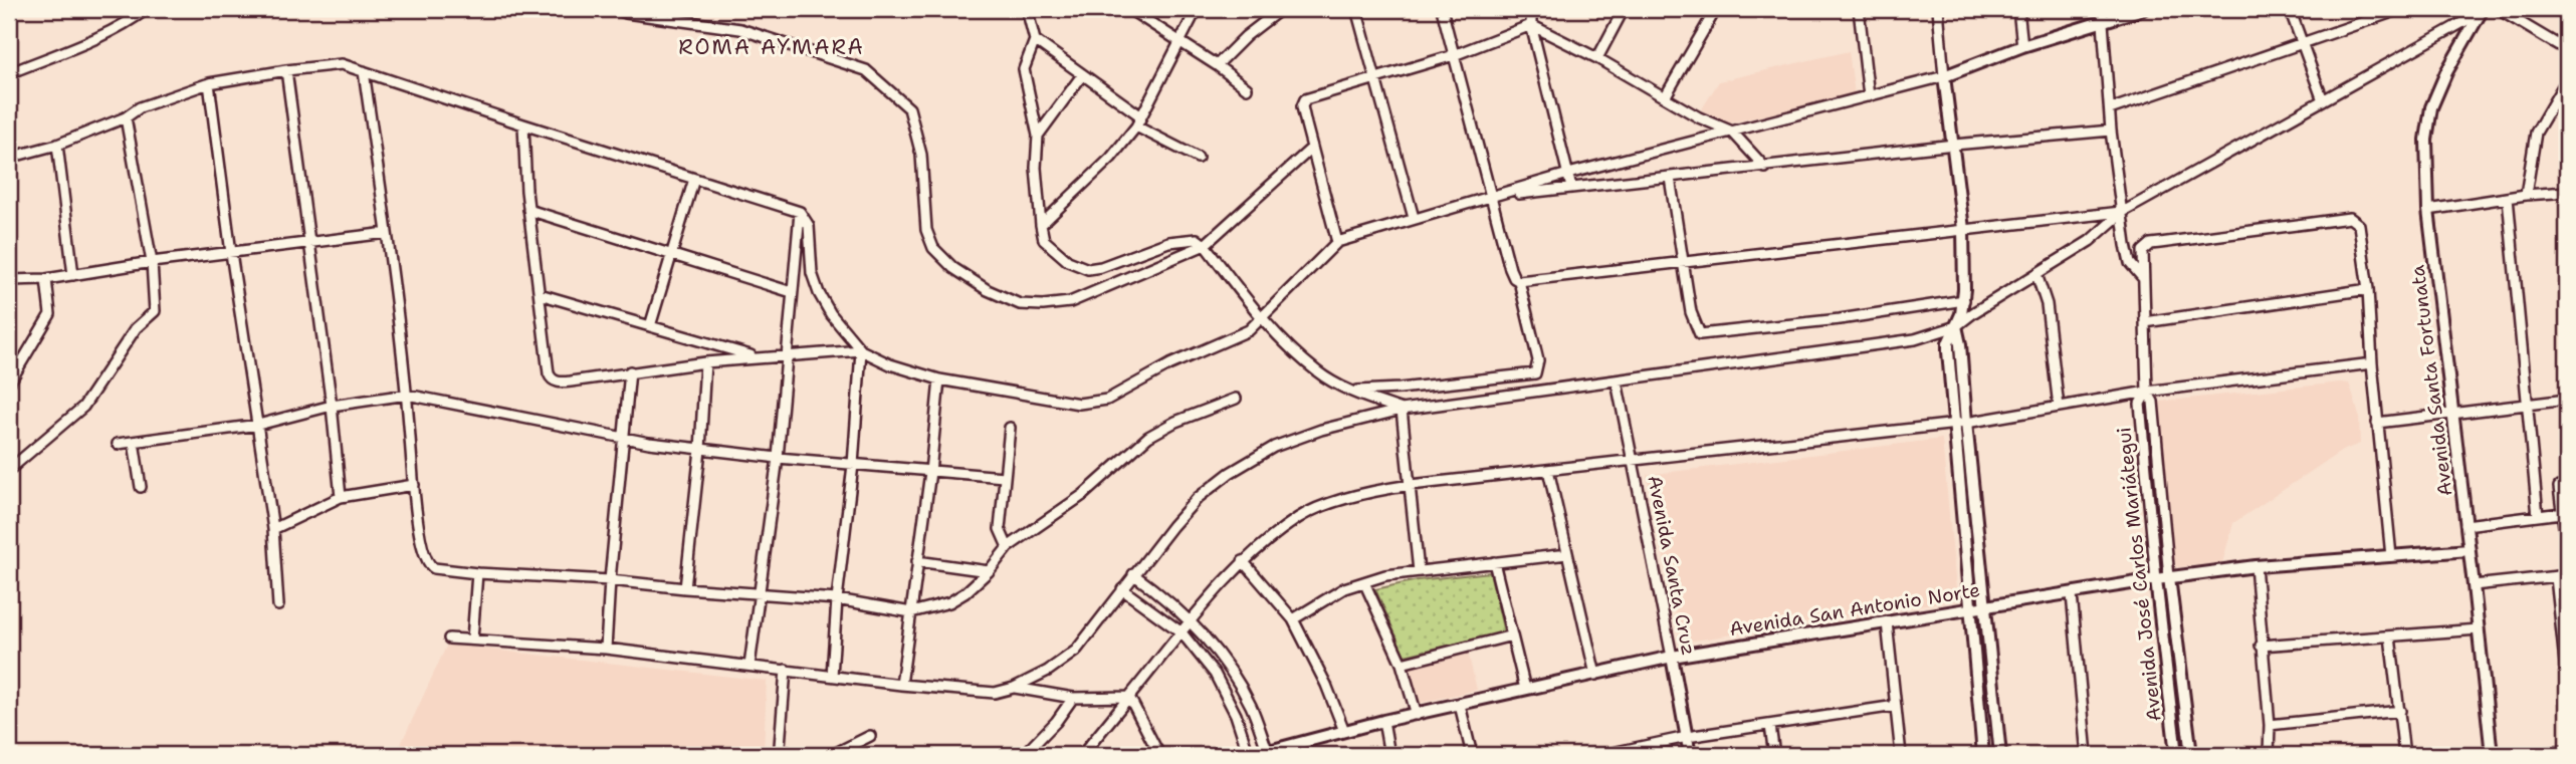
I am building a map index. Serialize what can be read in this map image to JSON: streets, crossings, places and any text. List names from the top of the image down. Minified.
{"streets":{"street":["Avenida Santa Fortunata","Avenida Santa Cruz","Avenida José Carlos Mariátegui","Avenida San Antonio Norte"]},"crossings":[["Avenida Santa Fortunata","Avenida San Antonio Norte"],["Avenida Santa Cruz","Avenida San Antonio Norte"],["Avenida José Carlos Mariátegui","Avenida San Antonio Norte"]],"districts":["ROMA AYMARA"]}
